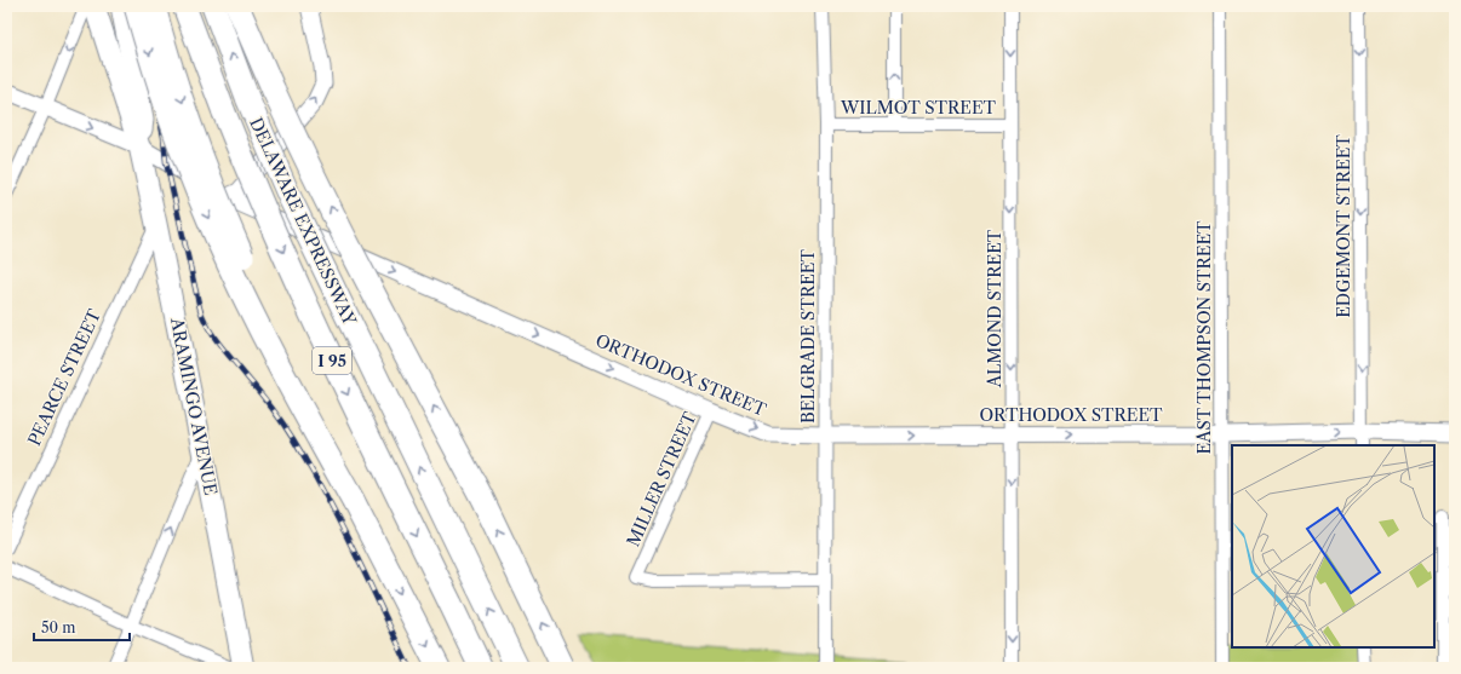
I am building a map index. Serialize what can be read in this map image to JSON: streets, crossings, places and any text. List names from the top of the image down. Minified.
{"streets":{"highway":["DELAWARE EXPRESSWAY","I 95"],"main road":["ARAMINGO AVENUE"],"street":["WILMOT STREET","EDGEMONT STREET","ALMOND STREET","BELGRADE STREET","EAST THOMPSON STREET","ORTHODOX STREET","PEARCE STREET","MILLER STREET"]},"crossings":[["WILMOT STREET","ALMOND STREET"],["WILMOT STREET","BELGRADE STREET"],["EDGEMONT STREET","ORTHODOX STREET"],["ALMOND STREET","ORTHODOX STREET"],["BELGRADE STREET","ORTHODOX STREET"],["BELGRADE STREET","MILLER STREET"],["EAST THOMPSON STREET","ORTHODOX STREET"],["ORTHODOX STREET","ARAMINGO AVENUE"],["ORTHODOX STREET","MILLER STREET"],["PEARCE STREET","ARAMINGO AVENUE"]],"one_way":["EDGEMONT STREET","ALMOND STREET","ORTHODOX STREET"],"scale_bar":"50 m"}
